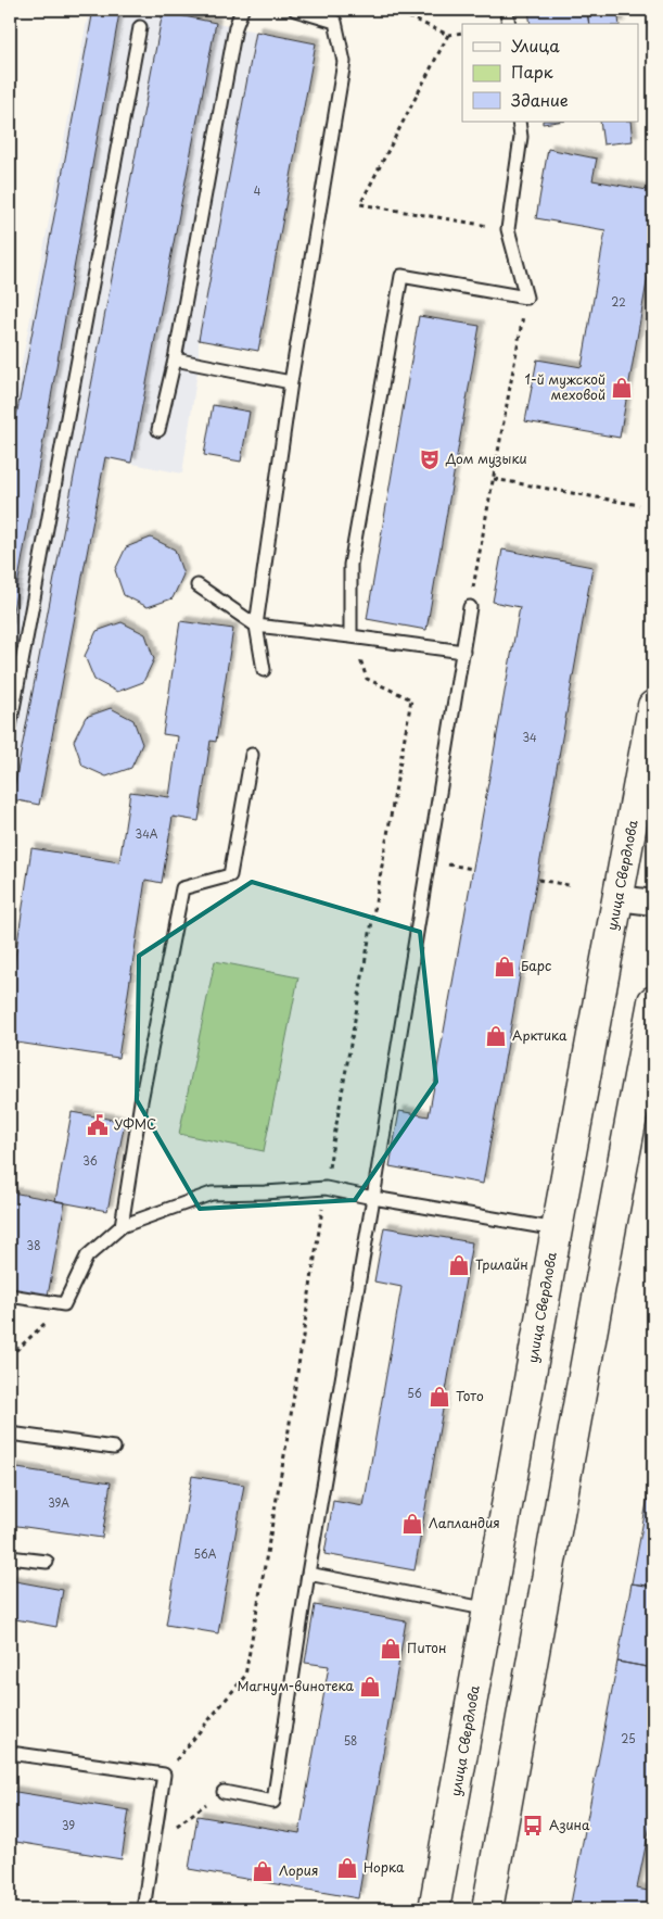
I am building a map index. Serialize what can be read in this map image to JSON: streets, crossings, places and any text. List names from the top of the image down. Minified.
{"streets":{"main road":["улица Свердлова"]},"places":{"shop":["1-й мужской меховой","Барс","Арктика","Трилайн","Тото","Лапландия","Питон","Магнум-винотека","Норка","Лория"],"theatre":["Дом музыки"],"public building":["УФМС"],"bus stop":["Азина"]},"house_numbers":["4","22","34","34А","36","38","56","39А","56А","25","58","39"],"legend":["Улица","Парк","Здание"]}
